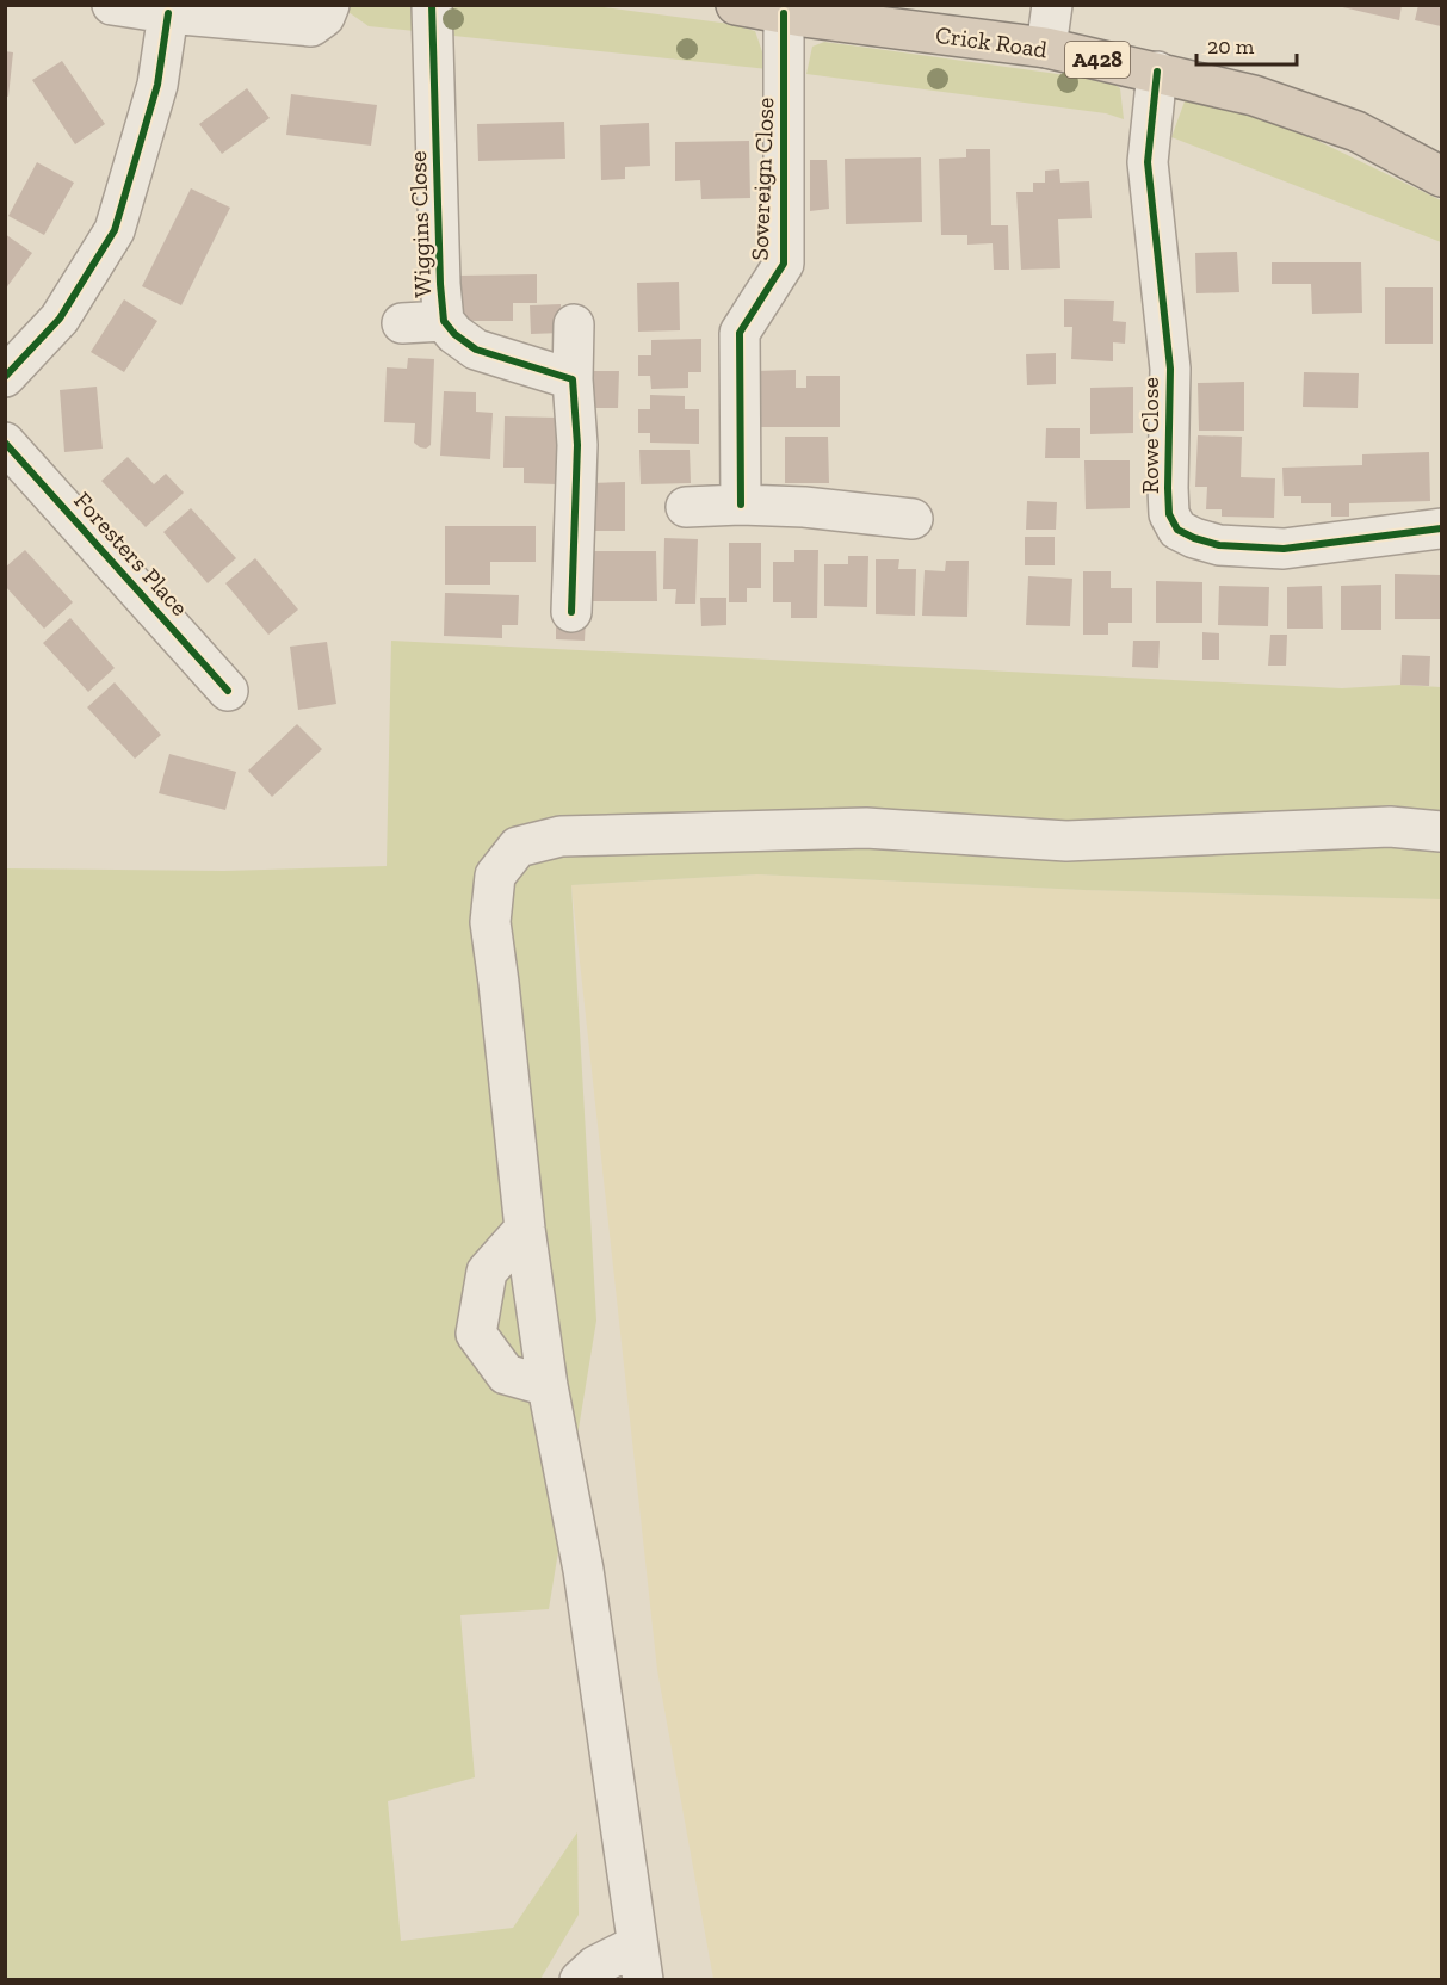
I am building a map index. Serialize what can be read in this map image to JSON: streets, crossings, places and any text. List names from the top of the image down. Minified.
{"streets":{"highway":["Crick Road","A428"],"street":["Sovereign Close","Wiggins Close","Rowe Close","Foresters Place"]},"crossings":[["Crick Road","Sovereign Close"],["Crick Road","Rowe Close"]],"scale_bar":"20 m"}
